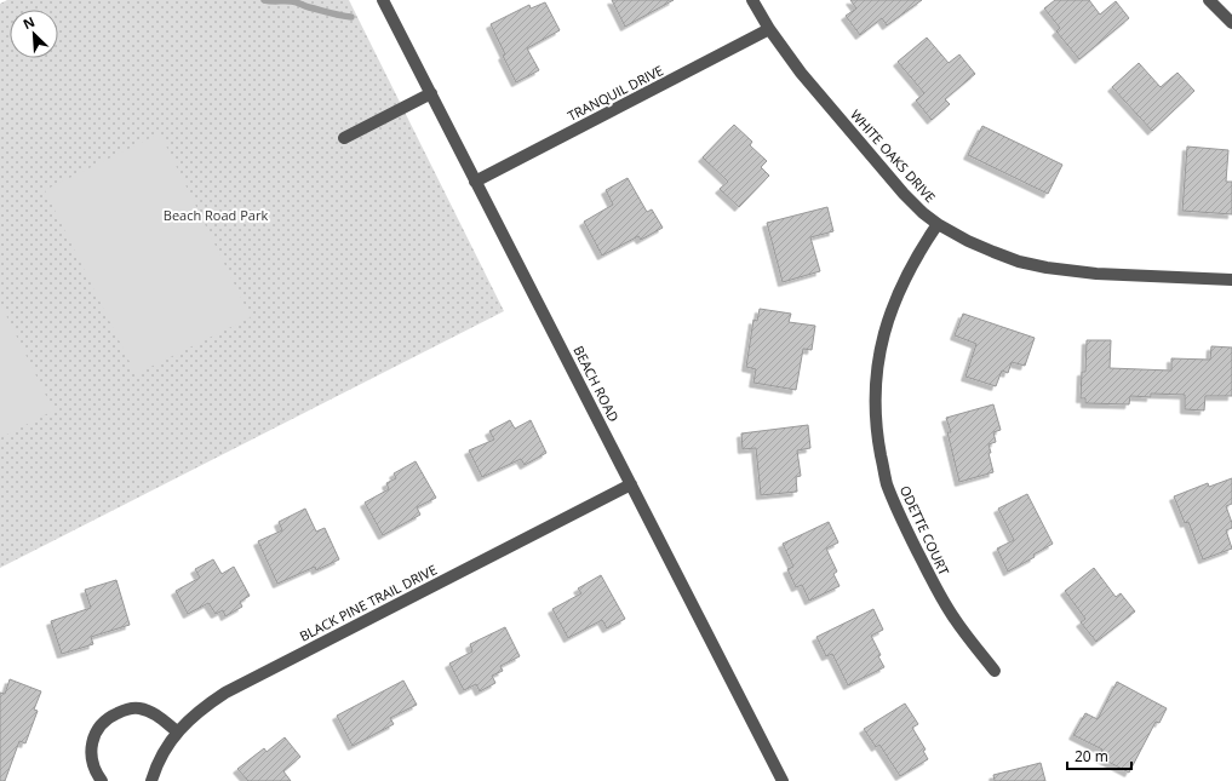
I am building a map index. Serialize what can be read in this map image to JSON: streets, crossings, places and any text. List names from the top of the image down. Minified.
{"streets":{"street":["TRANQUIL DRIVE","WHITE OAKS DRIVE","BEACH ROAD","ODETTE COURT","BLACK PINE TRAIL DRIVE"]},"crossings":[["TRANQUIL DRIVE","WHITE OAKS DRIVE"],["TRANQUIL DRIVE","BEACH ROAD"],["WHITE OAKS DRIVE","ODETTE COURT"],["BEACH ROAD","BLACK PINE TRAIL DRIVE"]],"parks":["Beach Road Park"],"scale_bar":"20 m","north":"top left"}
